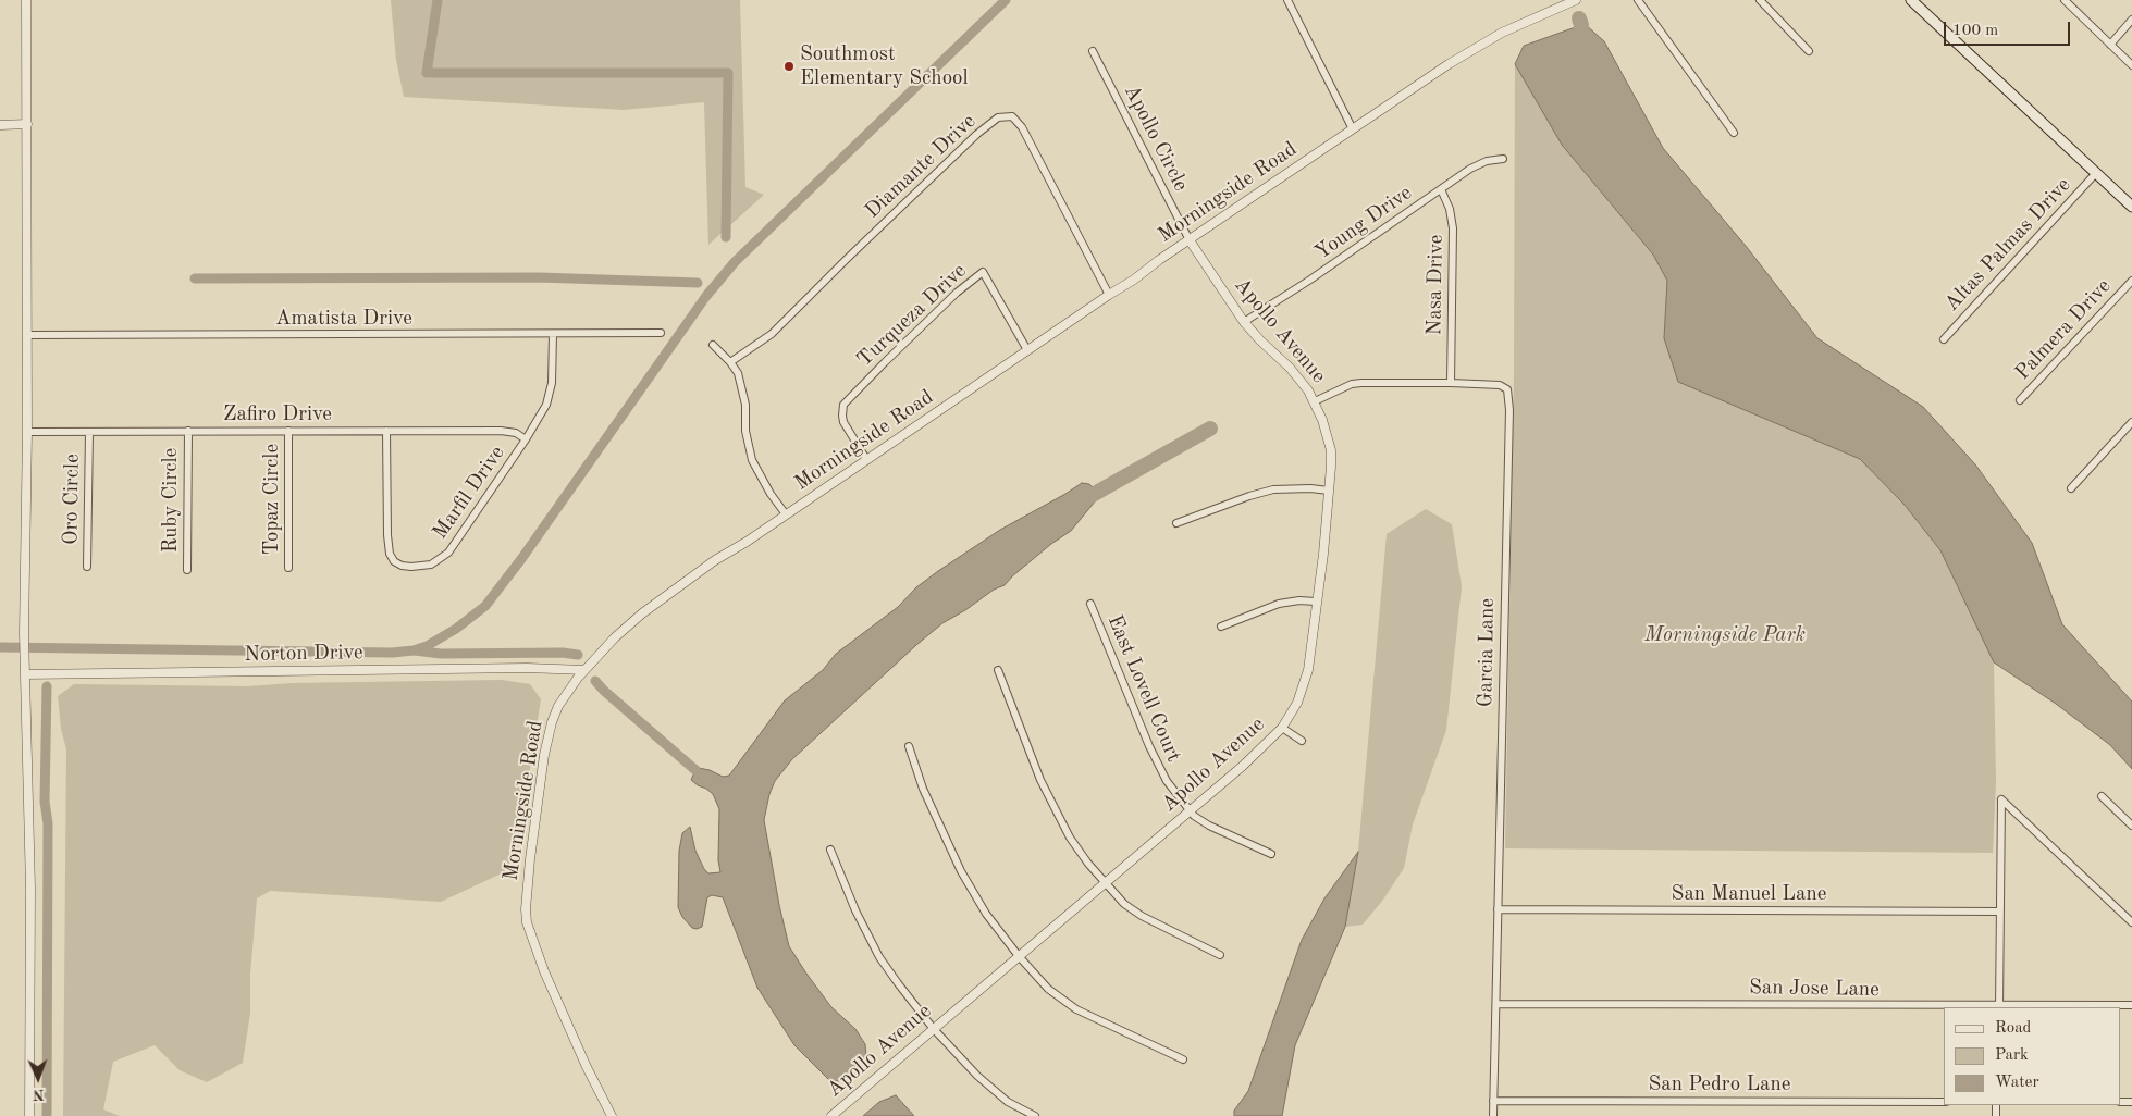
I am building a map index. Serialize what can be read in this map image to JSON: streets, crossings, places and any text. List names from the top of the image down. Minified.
{"streets":{"street":["Apollo Circle","Diamante Drive","Morningside Road","Young Drive","Altas Palmas Drive","Nasa Drive","Turqueza Drive","Amatista Drive","Palmera Drive","Apollo Avenue","Zafiro Drive","Marfil Drive","Oro Circle","Topaz Circle","Ruby Circle","Garcia Lane","Norton Drive","East Lovell Court","San Manuel Lane","San Jose Lane","San Pedro Lane"]},"crossings":[["Apollo Circle","Morningside Road"],["Apollo Circle","Apollo Avenue"],["Diamante Drive","Morningside Road"],["Morningside Road","Turqueza Drive"],["Morningside Road","Apollo Avenue"],["Morningside Road","Norton Drive"],["Young Drive","Nasa Drive"],["Young Drive","Apollo Avenue"],["Nasa Drive","Garcia Lane"],["Amatista Drive","Marfil Drive"],["Apollo Avenue","Garcia Lane"],["Apollo Avenue","East Lovell Court"],["Zafiro Drive","Marfil Drive"],["Zafiro Drive","Oro Circle"],["Zafiro Drive","Topaz Circle"],["Zafiro Drive","Ruby Circle"],["Garcia Lane","San Manuel Lane"],["Garcia Lane","San Jose Lane"],["Garcia Lane","San Pedro Lane"]],"parks":["Morningside Park"],"places":["Southmost Elementary School"],"legend":["Road","Park","Water"],"scale_bar":"100 m","north":"bottom"}
